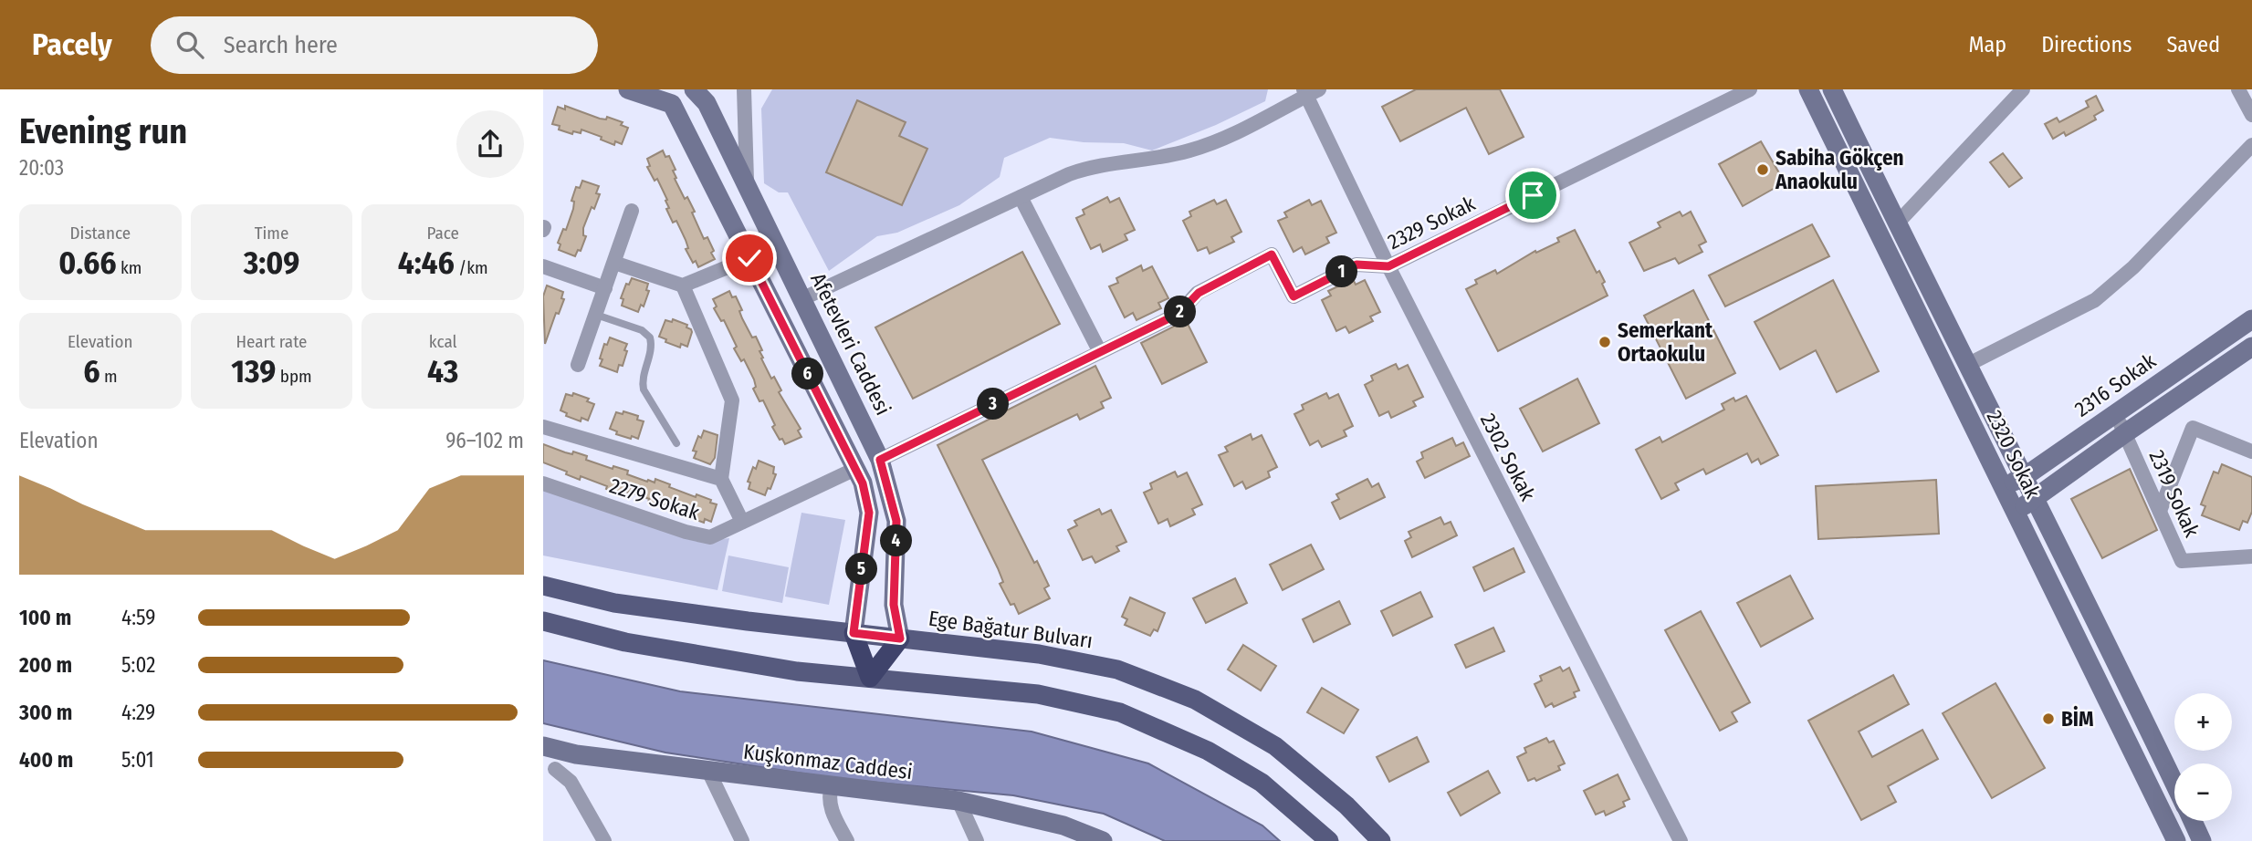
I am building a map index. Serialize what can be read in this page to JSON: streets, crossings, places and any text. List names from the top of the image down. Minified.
{"streets":{"main road":["Ege Bağatur Bulvarı"],"street":["2329 Sokak","Afetevleri Caddesi","2316 Sokak","2320 Sokak","2302 Sokak","2319 Sokak","2279 Sokak","Kuşkonmaz Caddesi"]},"crossings":[["2329 Sokak","Afetevleri Caddesi"],["2329 Sokak","2302 Sokak"],["Afetevleri Caddesi","Ege Bağatur Bulvarı"],["2316 Sokak","2320 Sokak"],["2316 Sokak","2319 Sokak"]],"places":["Sabiha Gökçen Anaokulu","Semerkant Ortaokulu","BİM"],"page":{"header":"Pacely","search":"Search here","nav":["Map","Directions","Saved"],"heading":["Evening run","20:03"],"stats":[["Distance","0.66 km"],["Time","3:09"],["Pace","4:46 /km"],["Elevation","6 m"],["Heart rate","139 bpm"],["kcal","43"]],"pins":["1","2","6","3","4","5"],"chart":["Elevation","96–102 m"],"list":[{"name":"100 m","note":"4:59"},{"name":"200 m","note":"5:02"},{"name":"300 m","note":"4:29"},{"name":"400 m","note":"5:01"}],"map_buttons":["+","−"]}}
